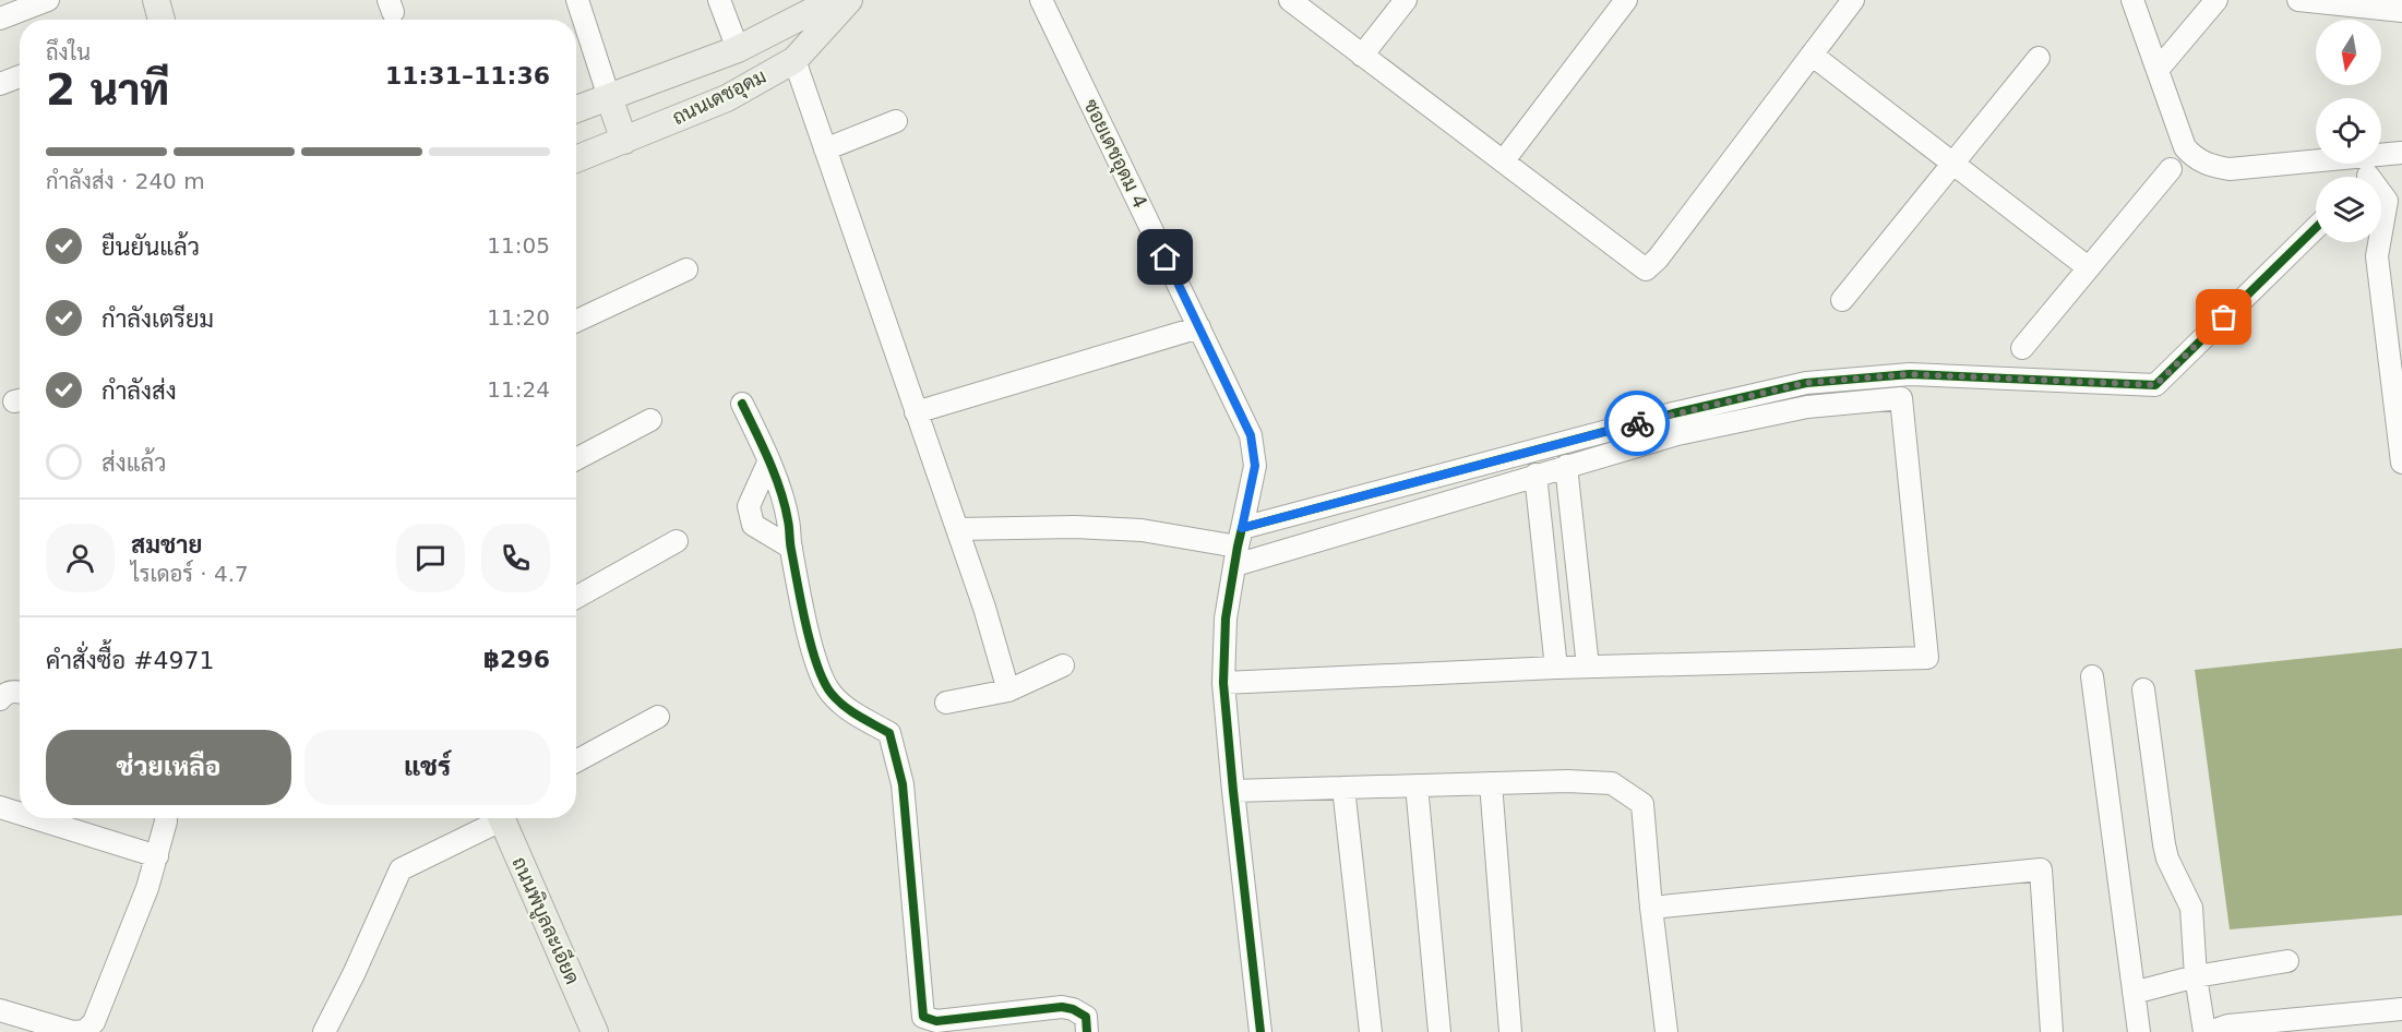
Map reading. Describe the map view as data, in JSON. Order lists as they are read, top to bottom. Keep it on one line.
{"streets":{"main road":["ถนนเดชอุดม","ถนนพิบูลละเอียด"],"street":["ซอยเดชอุดม 4"]},"north":"bottom","page":{"heading":["2 นาที","ถึงใน","11:31–11:36"],"panel":["สมชาย","ไรเดอร์ · 4.7","คำสั่งซื้อ #4971","฿296"],"bar":"กำลังส่ง · 240 m","list":[["ยืนยันแล้ว","11:05"],["กำลังเตรียม","11:20"],["กำลังส่ง","11:24"],"ส่งแล้ว"],"buttons":["ช่วยเหลือ","แชร์"]}}
